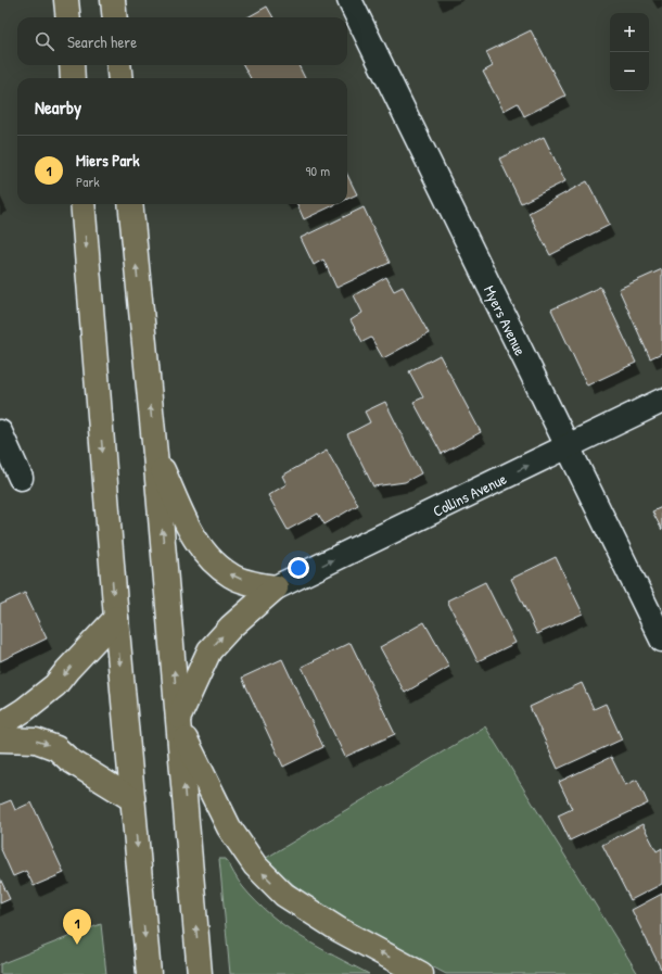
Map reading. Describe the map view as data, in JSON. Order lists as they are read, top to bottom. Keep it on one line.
{"streets":{"street":["Myers Avenue","Collins Avenue"]},"crossings":[["Myers Avenue","Collins Avenue"]],"one_way":["Collins Avenue"],"page":{"map_buttons":["+","−"],"search":"Search here","heading":"Nearby","list":[{"mark":"1","name":"Miers Park","note":"Park","value":"90 m"}],"pins":"1"}}
